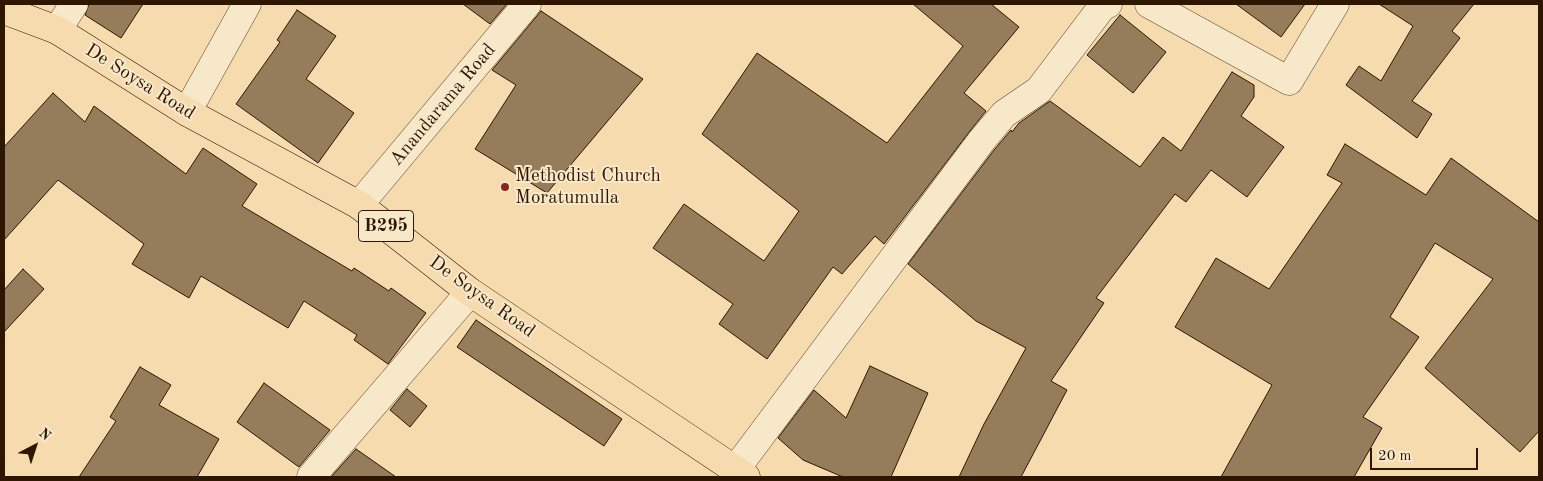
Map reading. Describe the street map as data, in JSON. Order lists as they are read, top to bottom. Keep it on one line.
{"streets":{"main road":["De Soysa Road","B295"],"street":["Anandarama Road"]},"crossings":[["De Soysa Road","Anandarama Road"]],"places":["Methodist Church Moratumulla"],"scale_bar":"20 m","north":"top right"}
